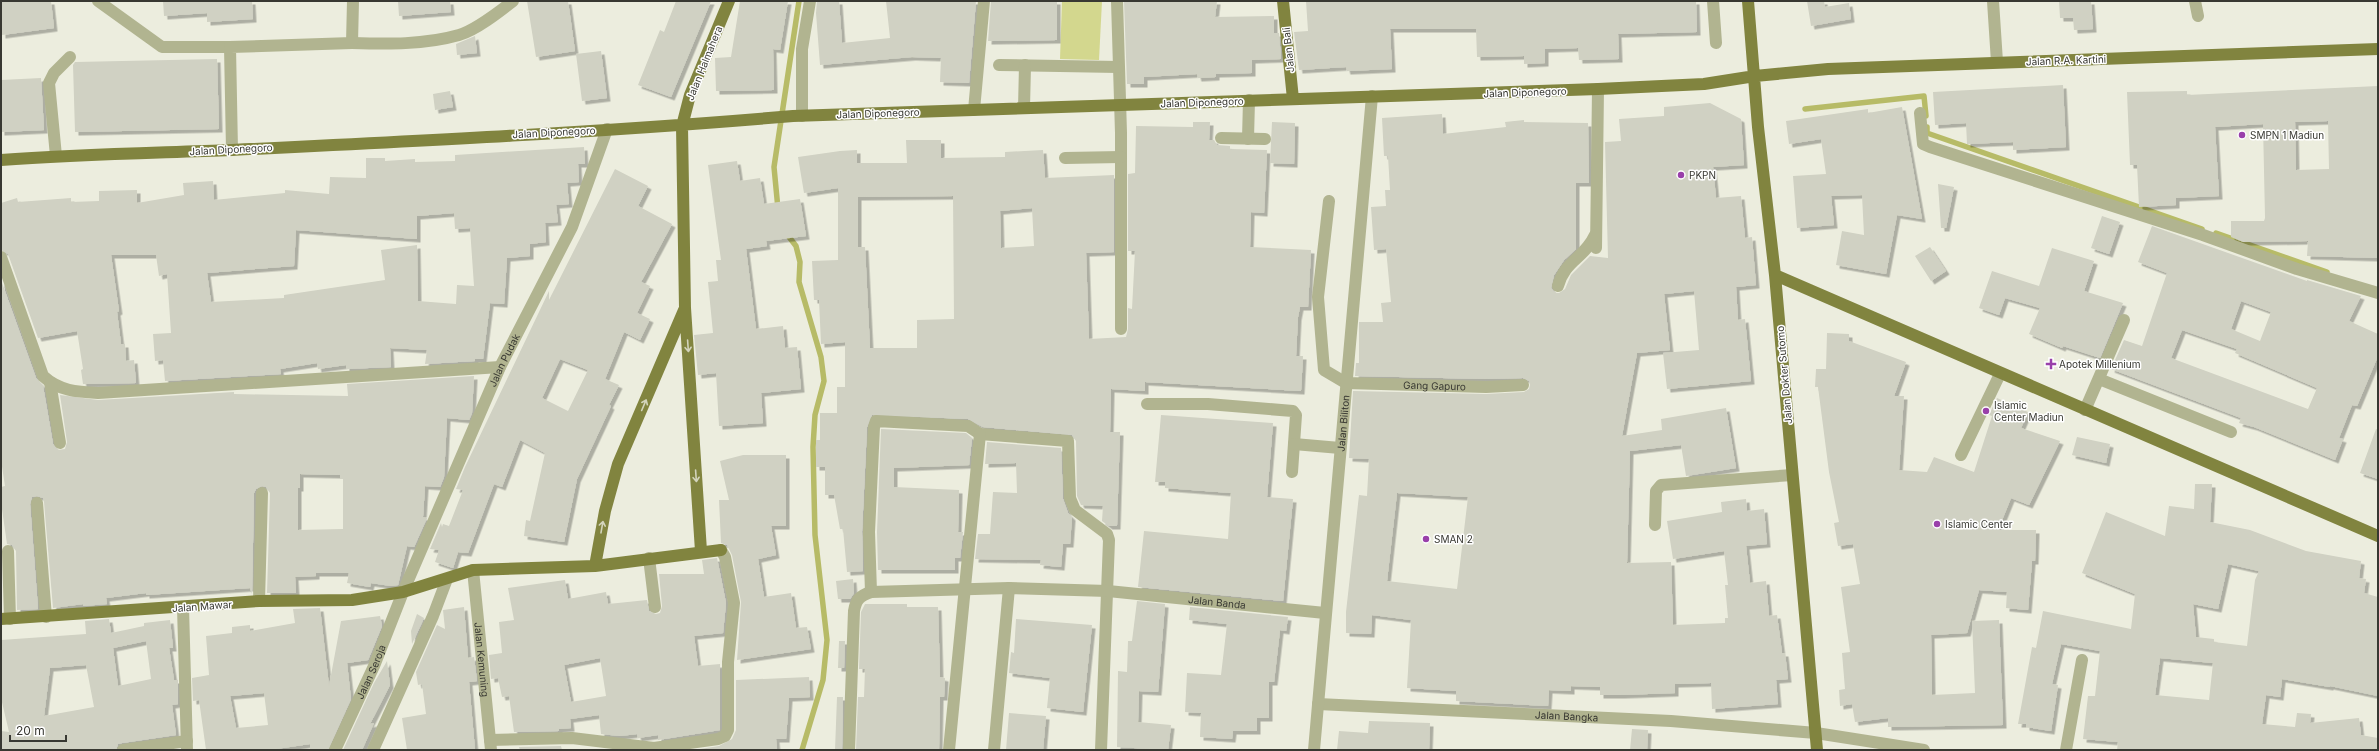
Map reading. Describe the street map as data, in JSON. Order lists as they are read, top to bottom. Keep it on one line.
{"streets":{"main road":["Jalan Bali","Jalan R.A. Kartini","Jalan Halmahera","Jalan Diponegoro","Jalan Dokter Sutomo","Jalan Mawar"],"street":["Jalan Pudak","Gang Gapuro","Jalan Biliton","Jalan Banda","Jalan Kemuning","Jalan Seroja","Jalan Bangka"]},"crossings":[["Jalan Bali","Jalan Diponegoro"],["Jalan R.A. Kartini","Jalan Diponegoro"],["Jalan R.A. Kartini","Jalan Dokter Sutomo"],["Jalan Halmahera","Jalan Diponegoro"],["Jalan Halmahera","Jalan Mawar"],["Jalan Diponegoro","Jalan Pudak"],["Jalan Diponegoro","Jalan Dokter Sutomo"],["Jalan Diponegoro","Jalan Biliton"],["Jalan Pudak","Jalan Mawar"],["Jalan Pudak","Jalan Seroja"],["Jalan Dokter Sutomo","Jalan Bangka"],["Gang Gapuro","Jalan Biliton"],["Jalan Biliton","Jalan Banda"],["Jalan Biliton","Jalan Bangka"],["Jalan Mawar","Jalan Kemuning"],["Jalan Mawar","Jalan Seroja"]],"places":{"other":["SMPN 1 Madiun","PKPN","Islamic Center Madiun","Islamic Center","SMAN 2"],"health":["Apotek Millenium"]},"scale_bar":"20 m"}
